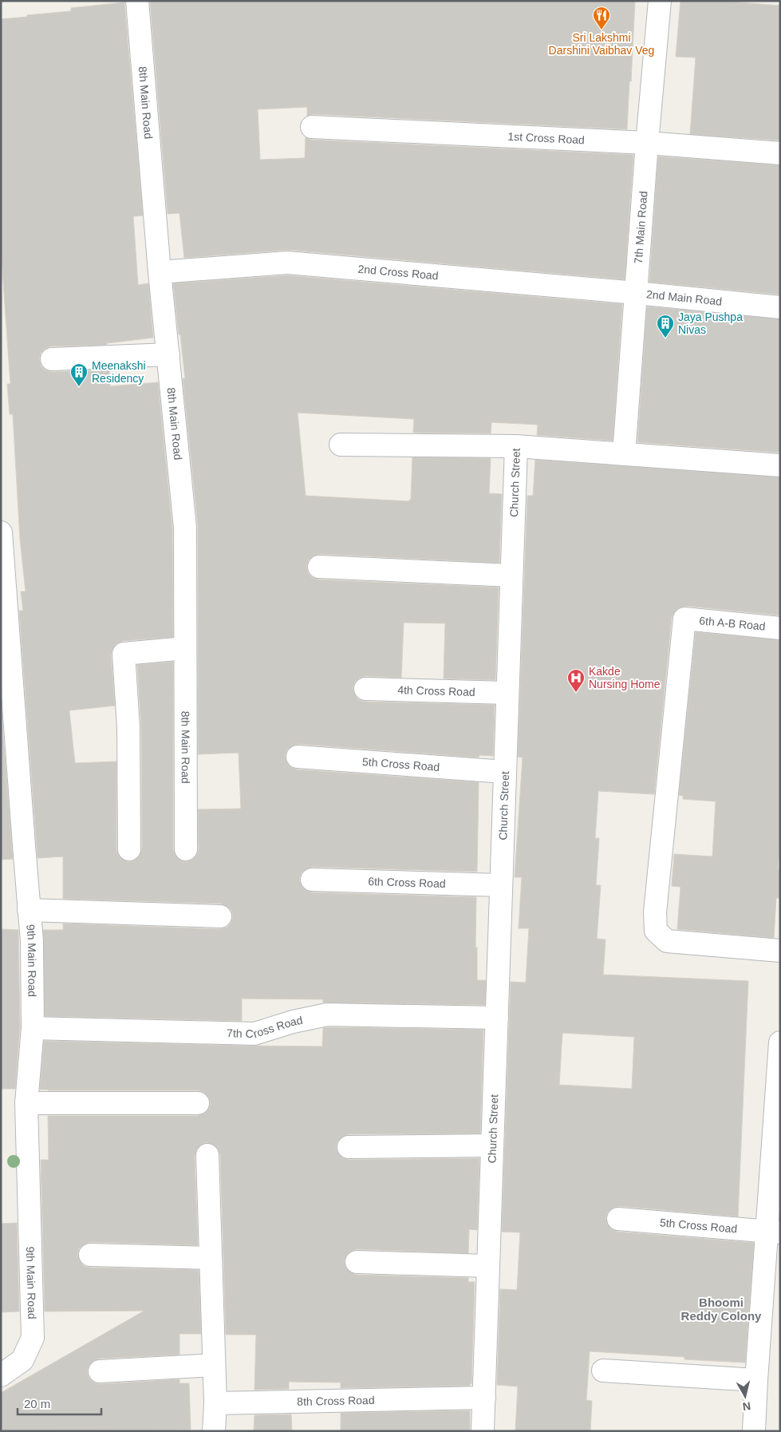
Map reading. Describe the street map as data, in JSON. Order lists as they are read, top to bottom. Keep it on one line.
{"streets":{"street":["8th Main Road","1st Cross Road","7th Main Road","2nd Cross Road","2nd Main Road","Church Street","6th A-B Road","4th Cross Road","5th Cross Road","6th Cross Road","9th Main Road","7th Cross Road","8th Cross Road"]},"crossings":[["8th Main Road","2nd Cross Road"],["1st Cross Road","7th Main Road"],["7th Main Road","2nd Cross Road"],["7th Main Road","2nd Main Road"],["7th Main Road","Church Street"],["2nd Cross Road","2nd Main Road"],["Church Street","4th Cross Road"],["Church Street","5th Cross Road"],["Church Street","6th Cross Road"],["Church Street","7th Cross Road"],["Church Street","8th Cross Road"],["9th Main Road","7th Cross Road"]],"districts":["Bhoomi Reddy Colony"],"places":{"restaurant":["Sri Lakshmi Darshini Vaibhav Veg"],"building":["Jaya Pushpa Nivas","Meenakshi Residency"],"hospital":["Kakde Nursing Home"]},"scale_bar":"20 m","north":"bottom"}
